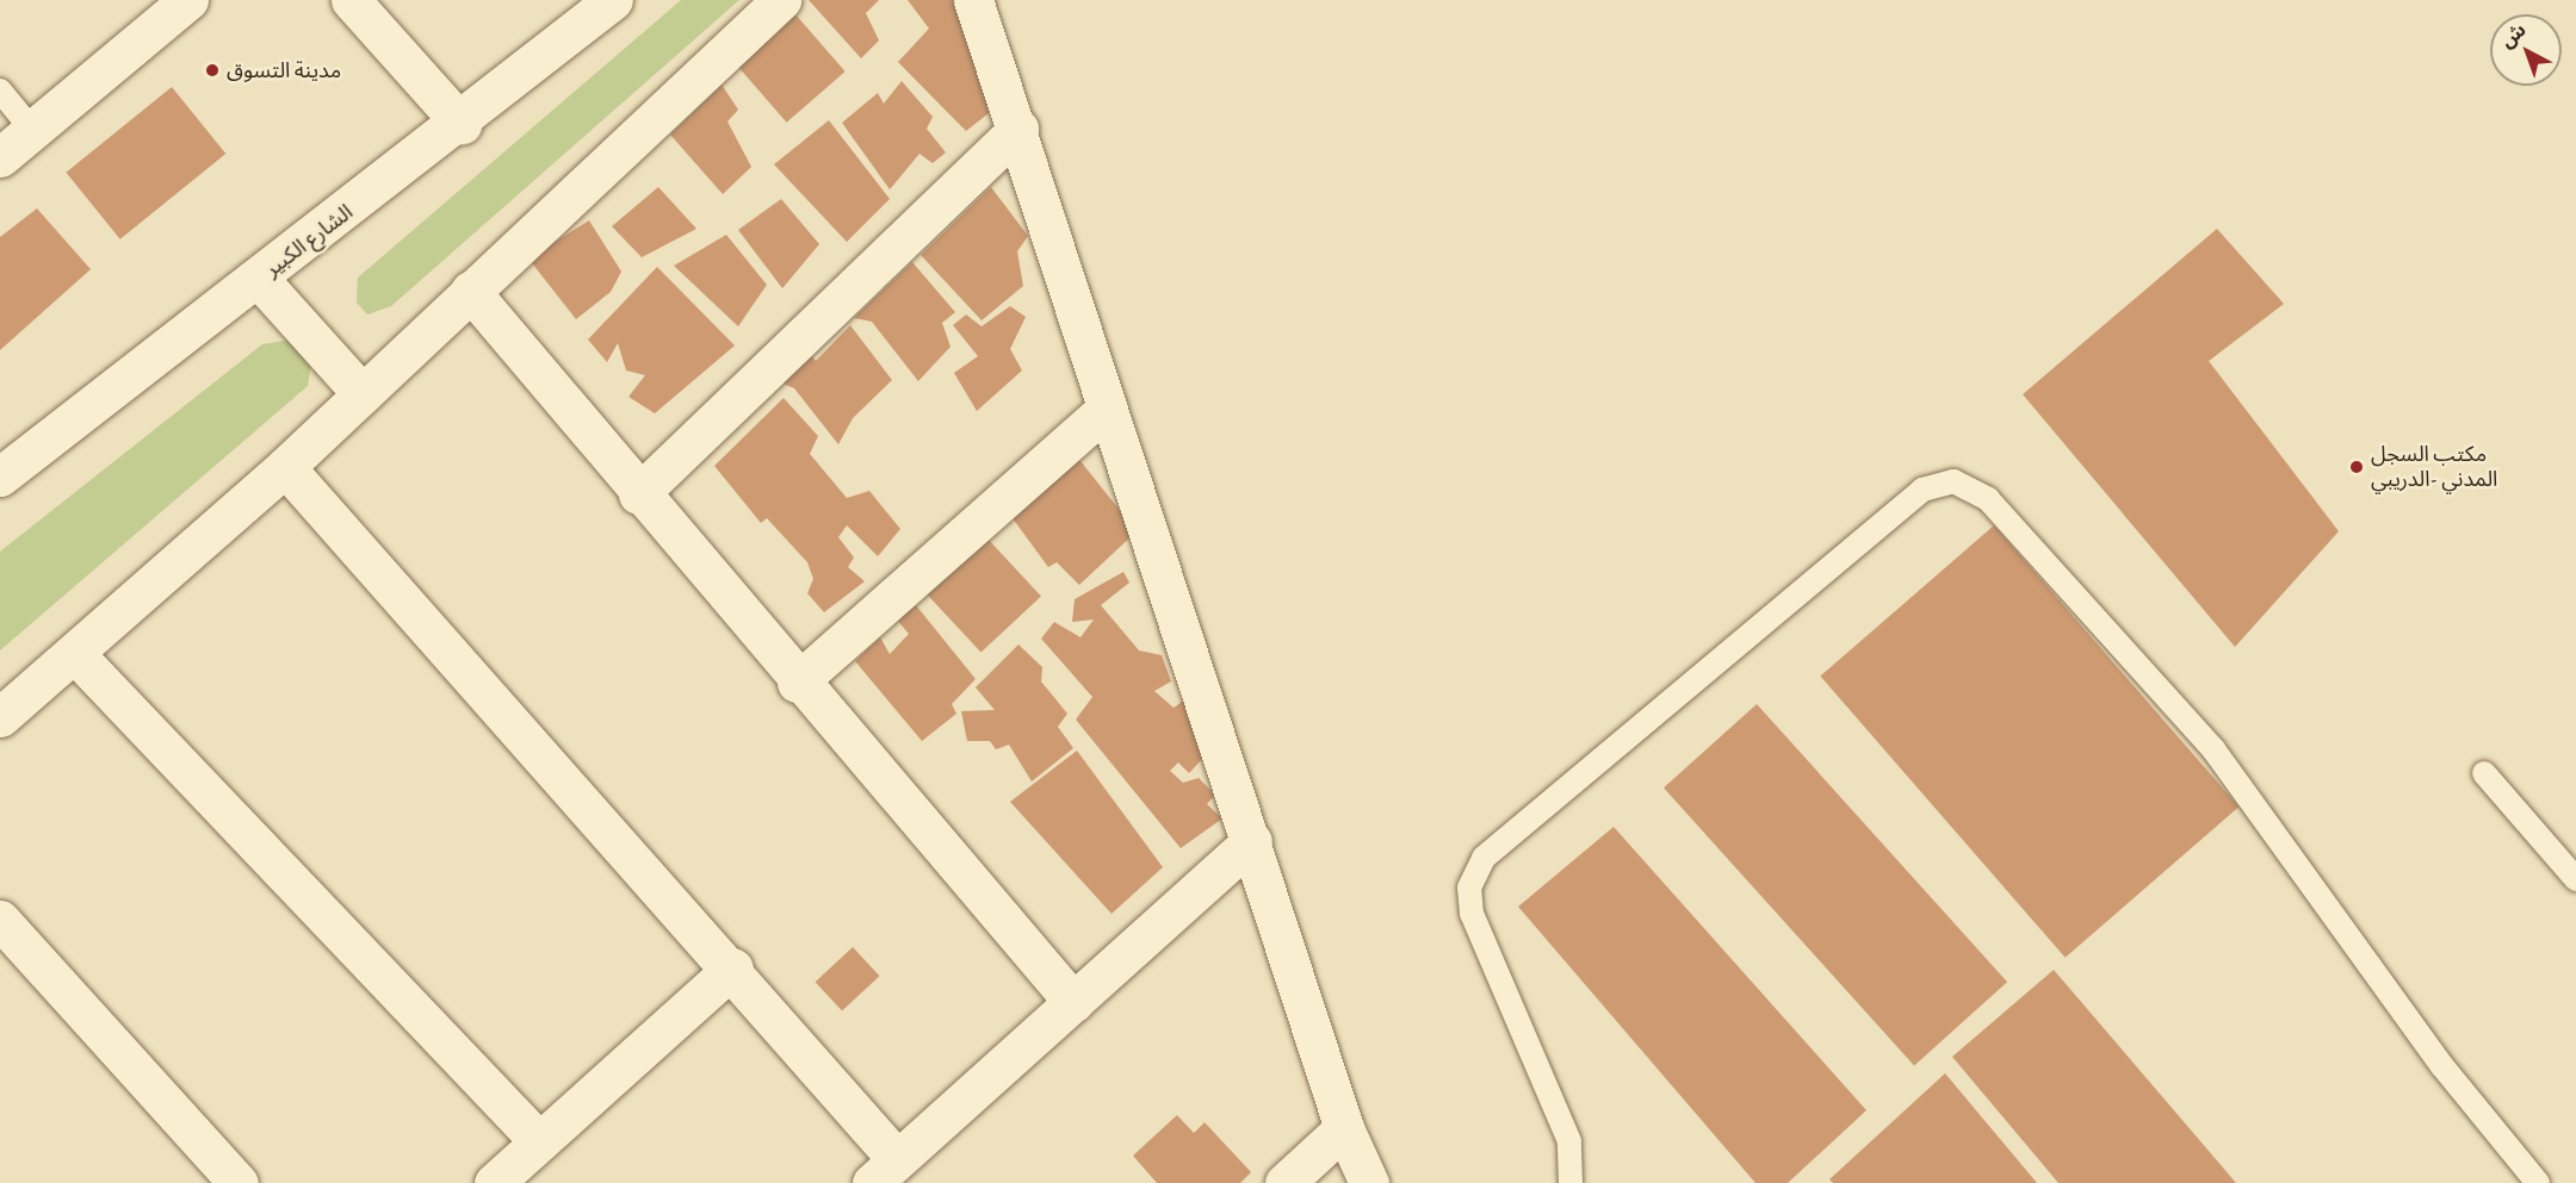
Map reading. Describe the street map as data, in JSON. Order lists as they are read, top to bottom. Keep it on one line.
{"streets":{"street":["الشارع الكبير"]},"places":["مدينة التسوق","مكتب السجل المدني -الدريبي"],"north":"top left"}
